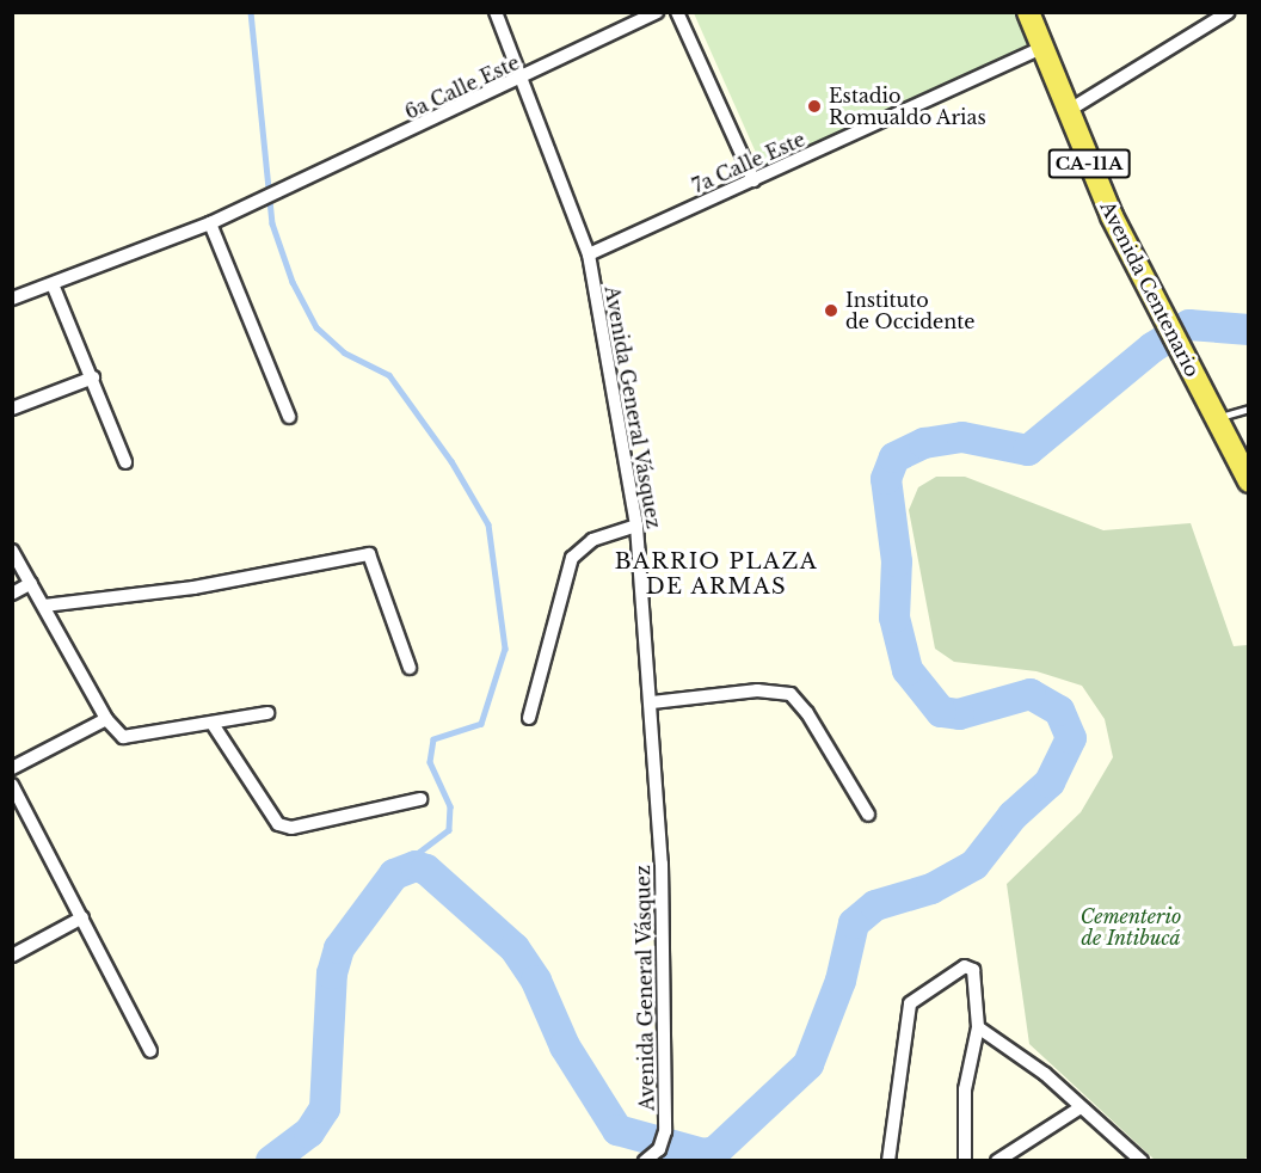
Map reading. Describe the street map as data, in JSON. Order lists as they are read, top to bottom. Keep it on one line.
{"streets":{"main road":["CA-11A","Avenida Centenario"],"street":["6a Calle Este","7a Calle Este","Avenida General Vásquez"]},"crossings":[["6a Calle Este","Avenida General Vásquez"],["7a Calle Este","Avenida Centenario"],["7a Calle Este","Avenida General Vásquez"]],"districts":["BARRIO PLAZA DE ARMAS"],"parks":["Cementerio de Intibucá"],"places":["Estadio Romualdo Arias","Instituto de Occidente"]}
